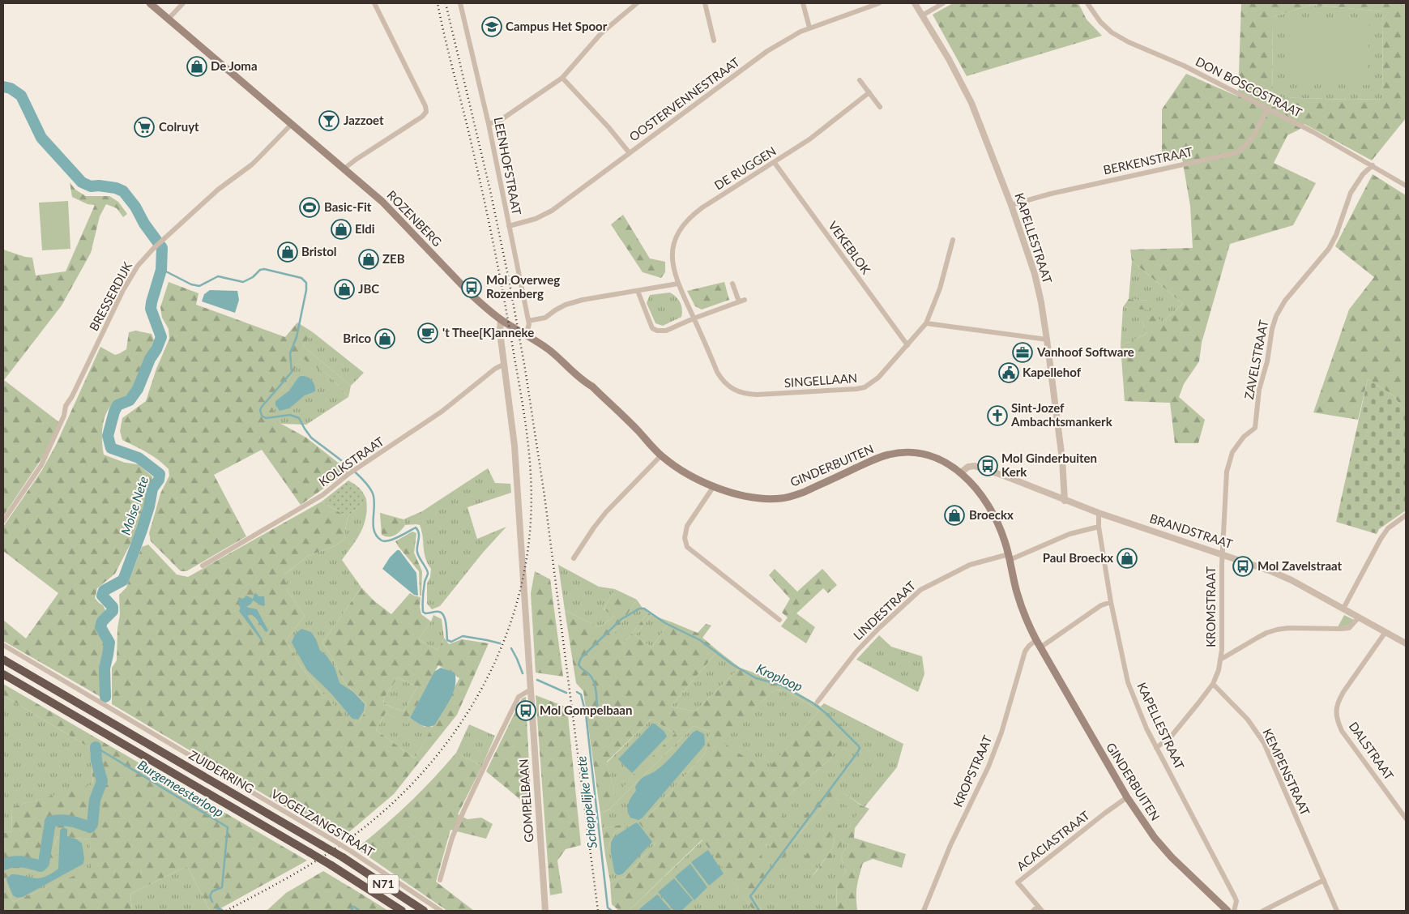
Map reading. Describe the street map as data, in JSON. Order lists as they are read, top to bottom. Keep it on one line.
{"streets":{"highway":["ZUIDERRING","N71"],"main road":["ROZENBERG","GINDERBUITEN"],"street":["DON BOSCOSTRAAT","OOSTERVENNESTRAAT","BERKENSTRAAT","LEENHOFSTRAAT","DE RUGGEN","KAPELLESTRAAT","VEKEBLOK","BRESSERDIJK","ZAVELSTRAAT","SINGELLAAN","KOLKSTRAAT","BRANDSTRAAT","KROMSTRAAT","LINDESTRAAT","DALSTRAAT","KROPSTRAAT","KEMPENSTRAAT","GOMPELBAAN","VOGELZANGSTRAAT","ACACIASTRAAT"]},"crossings":[["DON BOSCOSTRAAT","BERKENSTRAAT"],["DON BOSCOSTRAAT","ZAVELSTRAAT"],["OOSTERVENNESTRAAT","LEENHOFSTRAAT"],["BERKENSTRAAT","KAPELLESTRAAT"],["LEENHOFSTRAAT","GINDERBUITEN"],["DE RUGGEN","VEKEBLOK"],["DE RUGGEN","SINGELLAAN"],["ROZENBERG","BRESSERDIJK"],["ROZENBERG","GINDERBUITEN"],["KAPELLESTRAAT","BRANDSTRAAT"],["KAPELLESTRAAT","KROMSTRAAT"],["KAPELLESTRAAT","LINDESTRAAT"],["VEKEBLOK","SINGELLAAN"],["ZAVELSTRAAT","BRANDSTRAAT"],["ZAVELSTRAAT","KROMSTRAAT"],["KOLKSTRAAT","GOMPELBAAN"],["GINDERBUITEN","BRANDSTRAAT"],["GINDERBUITEN","LINDESTRAAT"],["GINDERBUITEN","KROPSTRAAT"],["GINDERBUITEN","ACACIASTRAAT"],["BRANDSTRAAT","KROMSTRAAT"],["BRANDSTRAAT","DALSTRAAT"],["KROMSTRAAT","KEMPENSTRAAT"]],"water":["Molse Nete","Kroploop","Burgemeesterloop","Scheppelijke nete"],"places":{"school or university":["Campus Het Spoor"],"shop":["De Joma","Eldi","Bristol","ZEB","JBC","Brico","Broeckx","Paul Broeckx"],"bar":["Jazzoet"],"supermarket":["Colruyt"],"sports":["Basic-Fit"],"bus stop":["Mol Overweg Rozenberg","Mol Ginderbuiten Kerk","Mol Zavelstraat","Mol Gompelbaan"],"cafe":["'t Thee[K]anneke"],"office":["Vanhoof Software"],"public building":["Kapellehof"],"church":["Sint-Jozef Ambachtsmankerk"]}}
